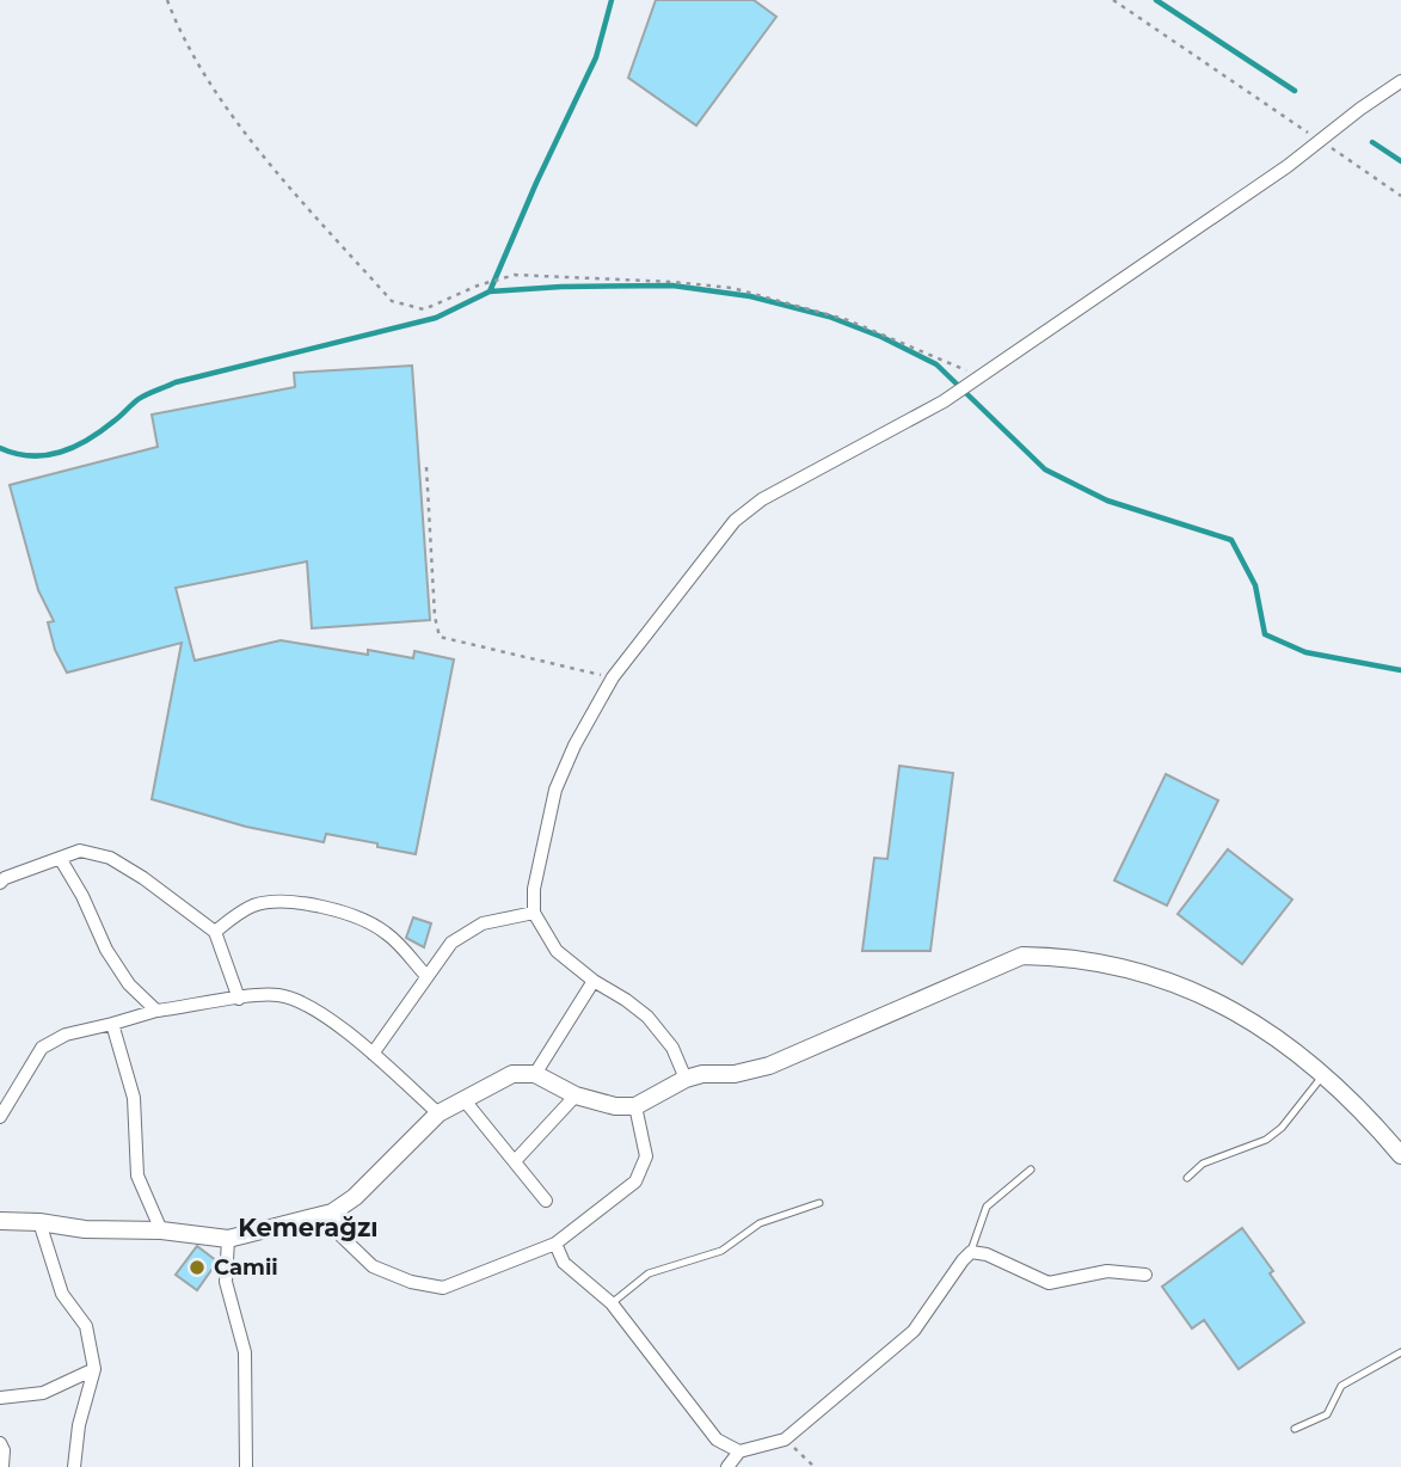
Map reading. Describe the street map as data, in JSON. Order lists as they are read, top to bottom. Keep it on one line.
{"districts":["Kemerağzı"],"places":["Camii"]}
